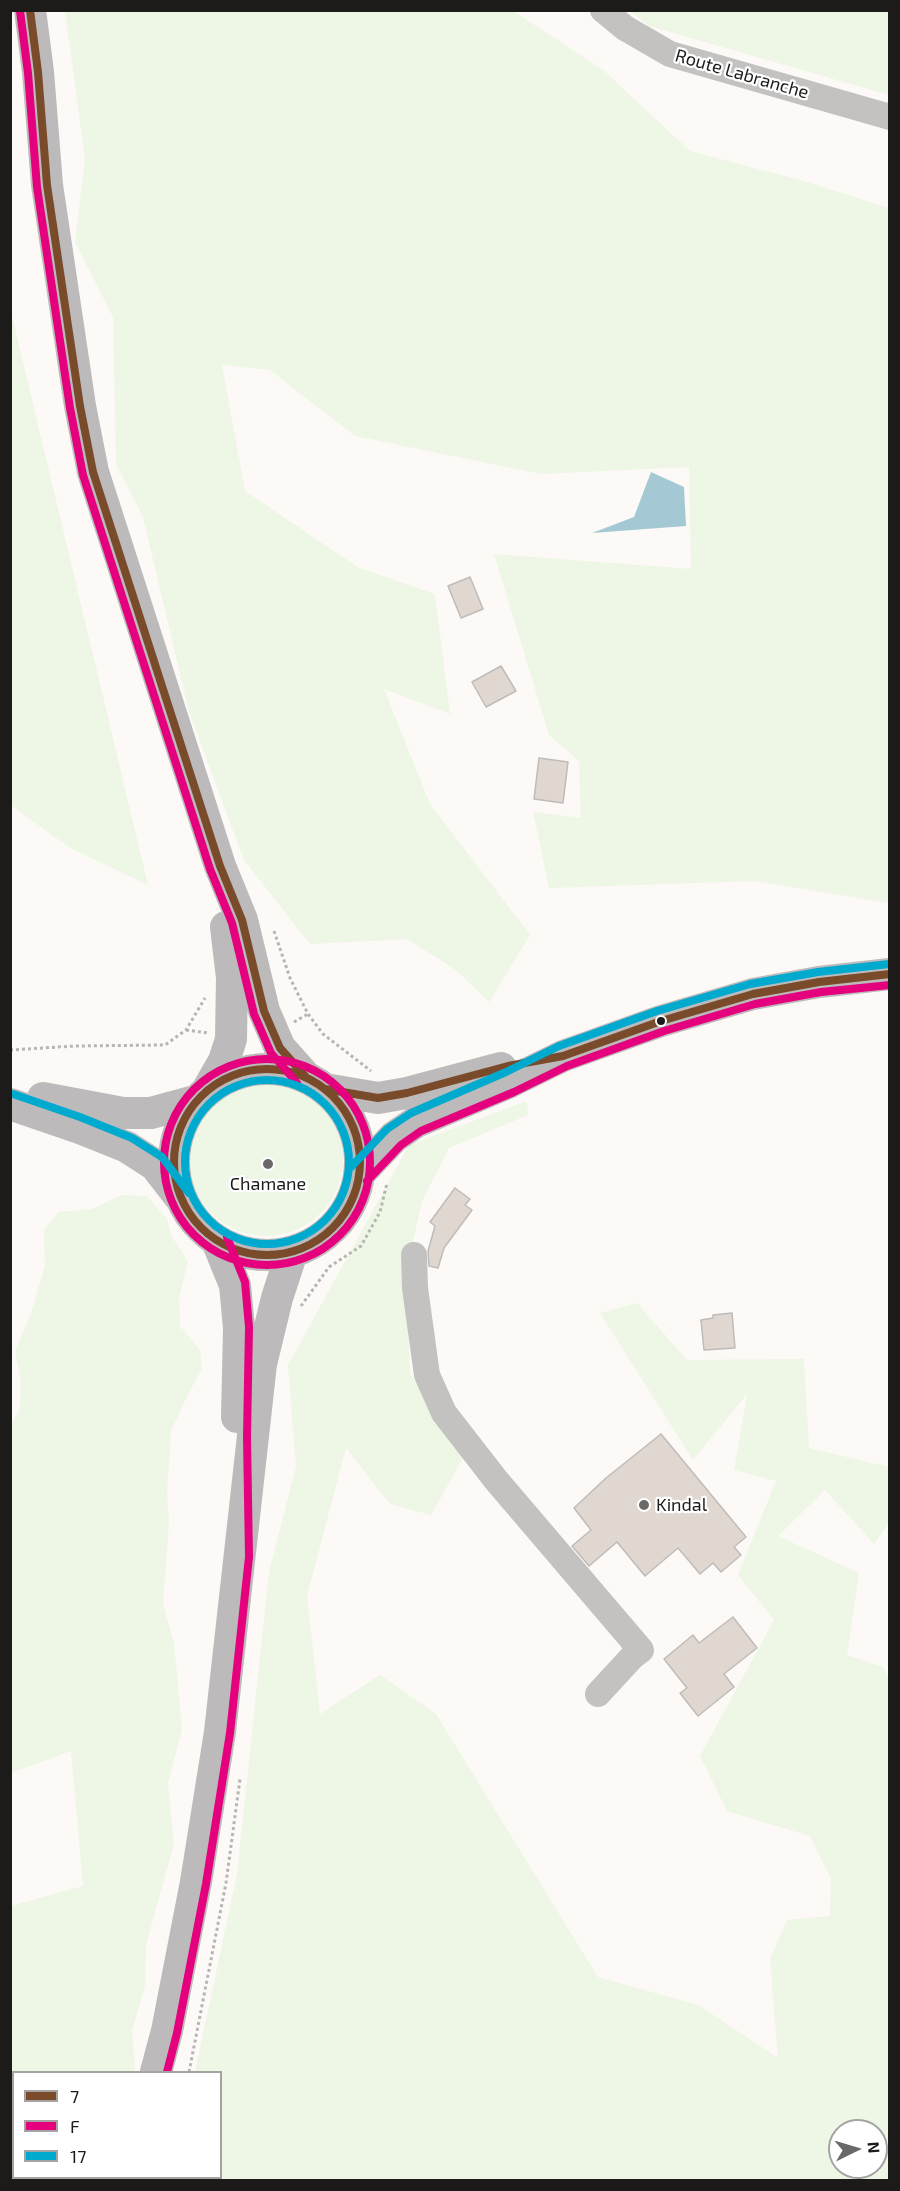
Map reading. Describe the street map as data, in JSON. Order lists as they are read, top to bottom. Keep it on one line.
{"streets":{"street":["Route Labranche"]},"places":["Chamane","Kindal"],"lines":["transit line 7","transit line F","transit line 17"],"legend":["7","F","17"],"north":"right"}
